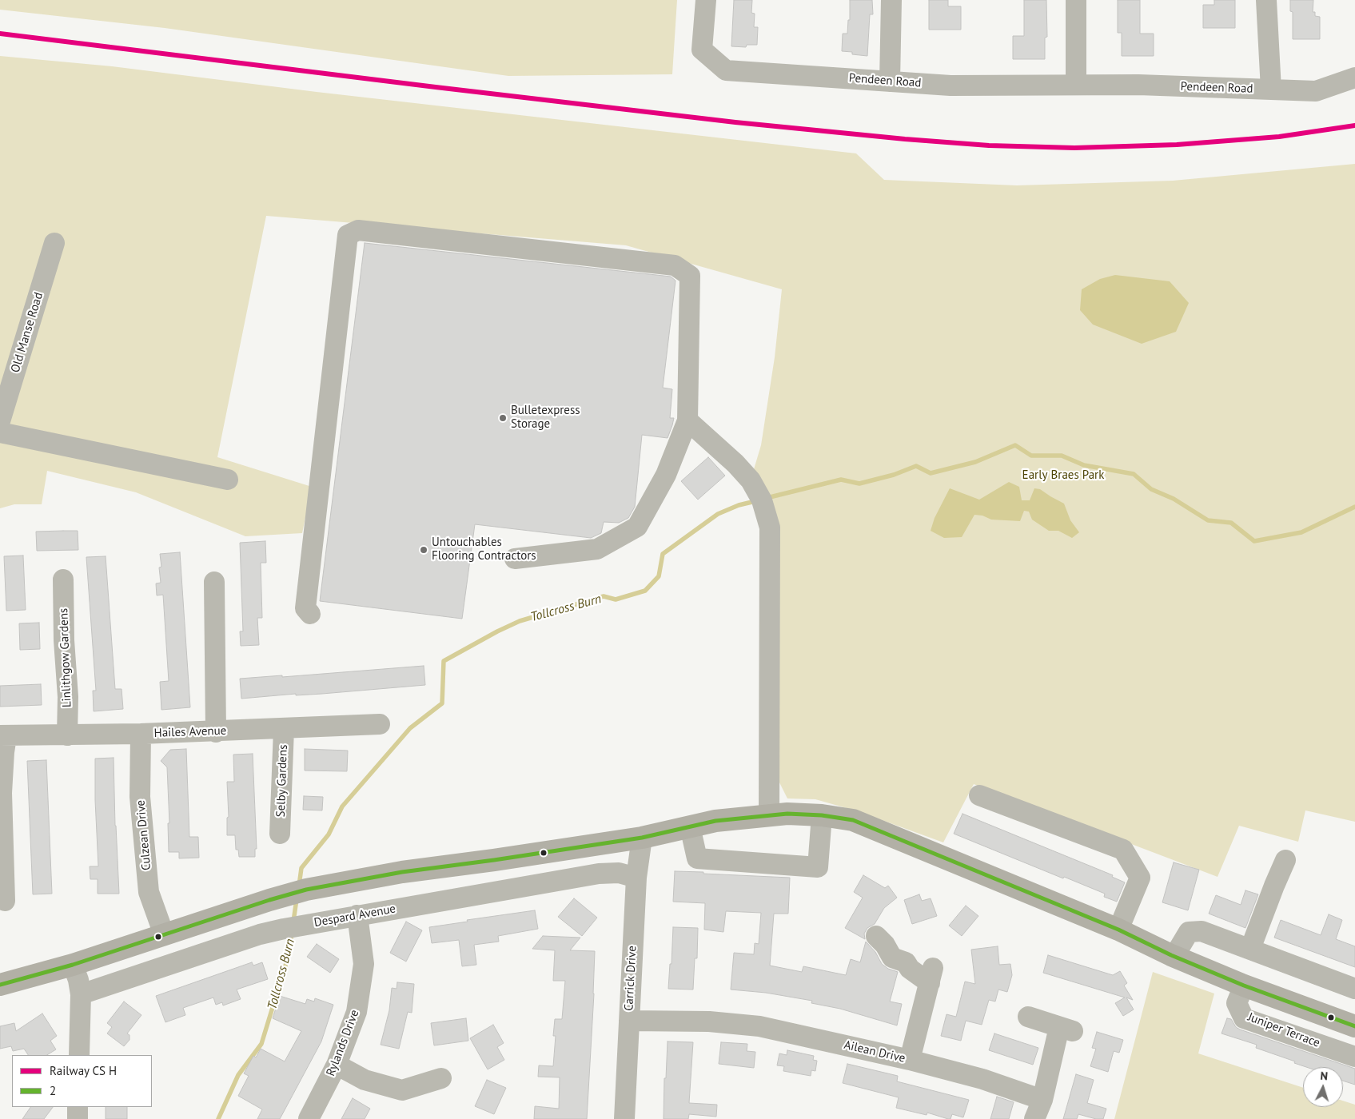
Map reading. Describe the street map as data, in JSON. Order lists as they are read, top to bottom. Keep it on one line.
{"streets":{"street":["Pendeen Road","Old Manse Road","Linlithgow Gardens","Hailes Avenue","Selby Gardens","Culzean Drive","Despard Avenue","Carrick Drive","Juniper Terrace","Rylands Drive","Ailean Drive"]},"crossings":[["Linlithgow Gardens","Hailes Avenue"],["Hailes Avenue","Selby Gardens"],["Hailes Avenue","Culzean Drive"],["Despard Avenue","Carrick Drive"],["Despard Avenue","Rylands Drive"],["Carrick Drive","Ailean Drive"]],"water":["Tollcross Burn"],"parks":["Early Braes Park"],"places":["Bulletexpress Storage","Untouchables Flooring Contractors"],"lines":["transit line 2"],"legend":["Railway CS H","2"],"north":"top"}
